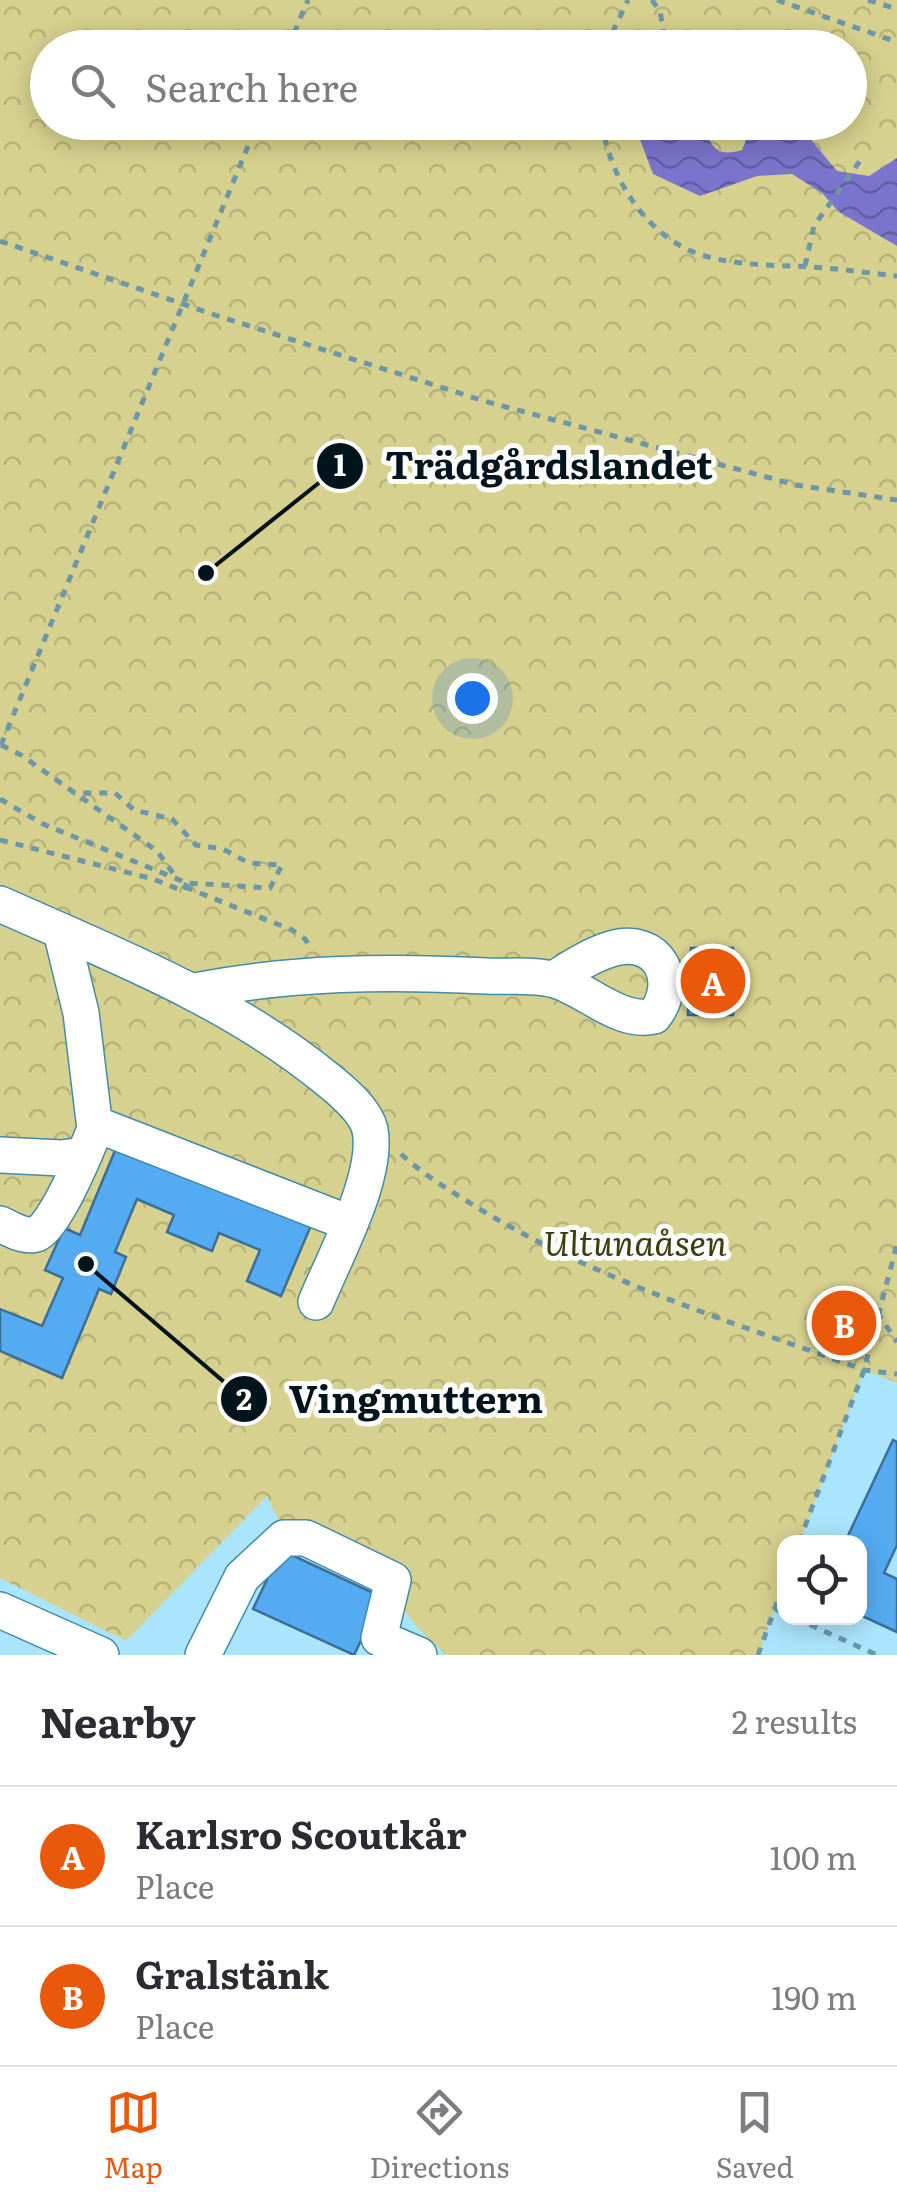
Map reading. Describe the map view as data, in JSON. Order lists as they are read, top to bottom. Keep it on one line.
{"parks":["Ultunaåsen"],"places":["Trädgårdslandet","Vingmuttern"],"page":{"search":"Search here","pins":["A","B"],"heading":["Nearby","2 results"],"list":[{"mark":"A","name":"Karlsro Scoutkår","note":"Place","value":"100 m"},{"mark":"B","name":"Gralstänk","note":"Place","value":"190 m"}],"nav":["Map","Directions","Saved"]}}
